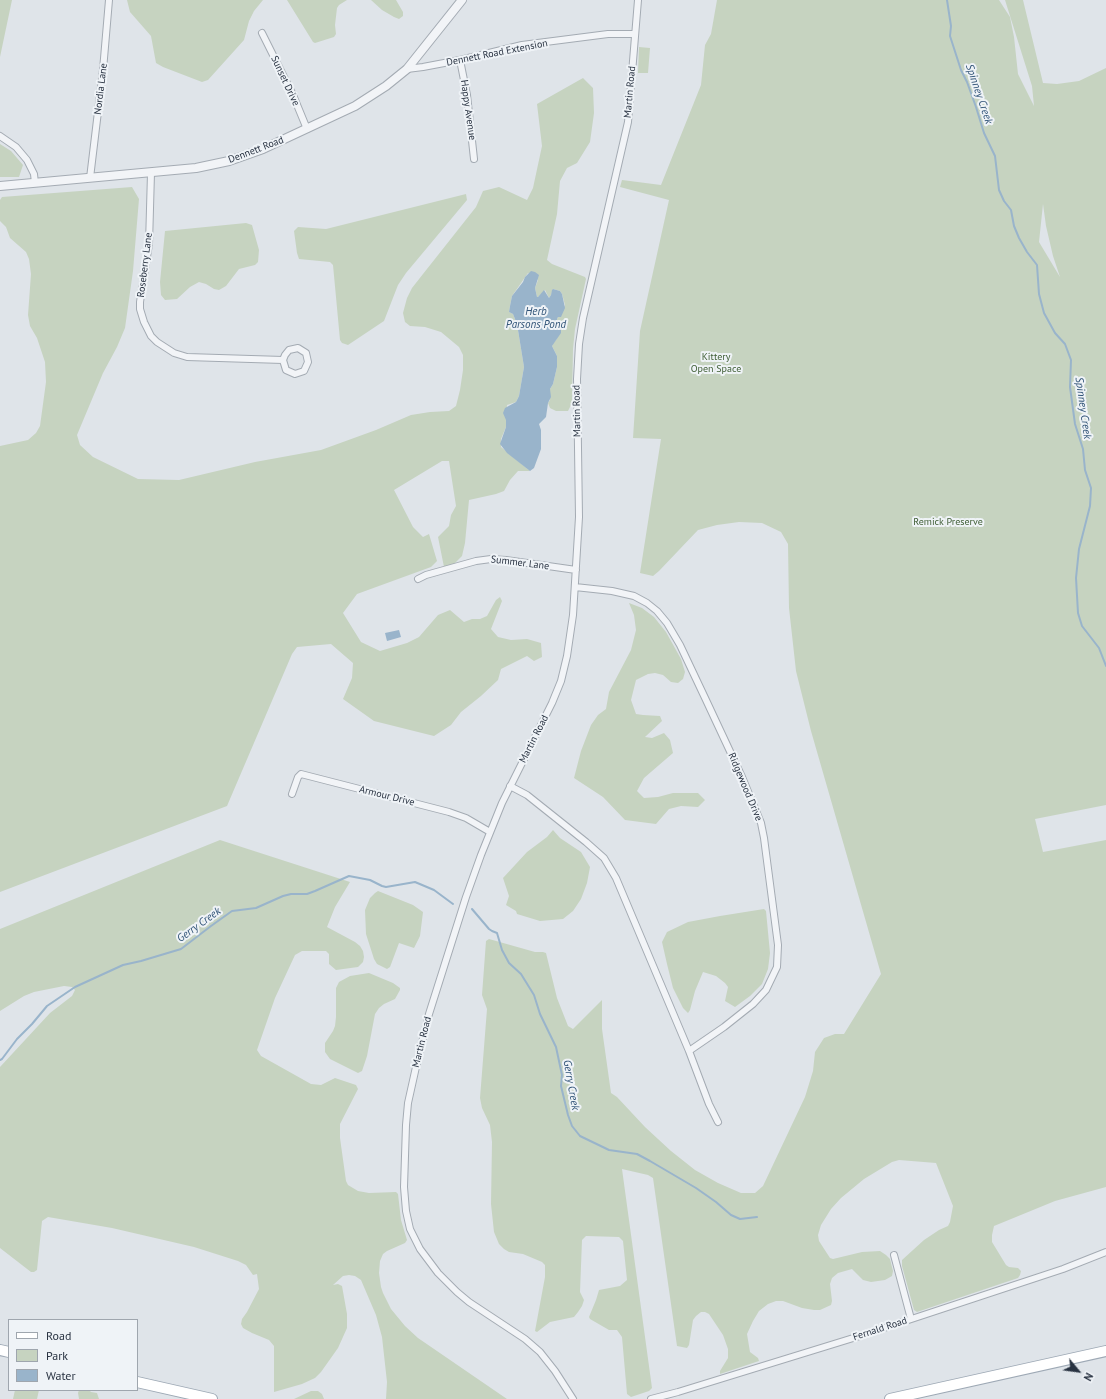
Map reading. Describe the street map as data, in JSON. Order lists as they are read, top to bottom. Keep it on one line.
{"streets":{"street":["Dennett Road Extension","Sunset Drive","Nordia Lane","Martin Road","Happy Avenue","Dennett Road","Roseberry Lane","Summer Lane","Ridgewood Drive","Armour Drive","Fernald Road"]},"crossings":[["Dennett Road Extension","Martin Road"],["Dennett Road Extension","Happy Avenue"],["Dennett Road Extension","Dennett Road"],["Sunset Drive","Dennett Road"],["Nordia Lane","Dennett Road"],["Martin Road","Summer Lane"],["Martin Road","Ridgewood Drive"],["Martin Road","Armour Drive"],["Dennett Road","Roseberry Lane"]],"water":["Spinney Creek","Herb Parsons Pond","Gerry Creek"],"parks":["Kittery Open Space","Remick Preserve"],"legend":["Road","Park","Water"],"north":"bottom right"}
